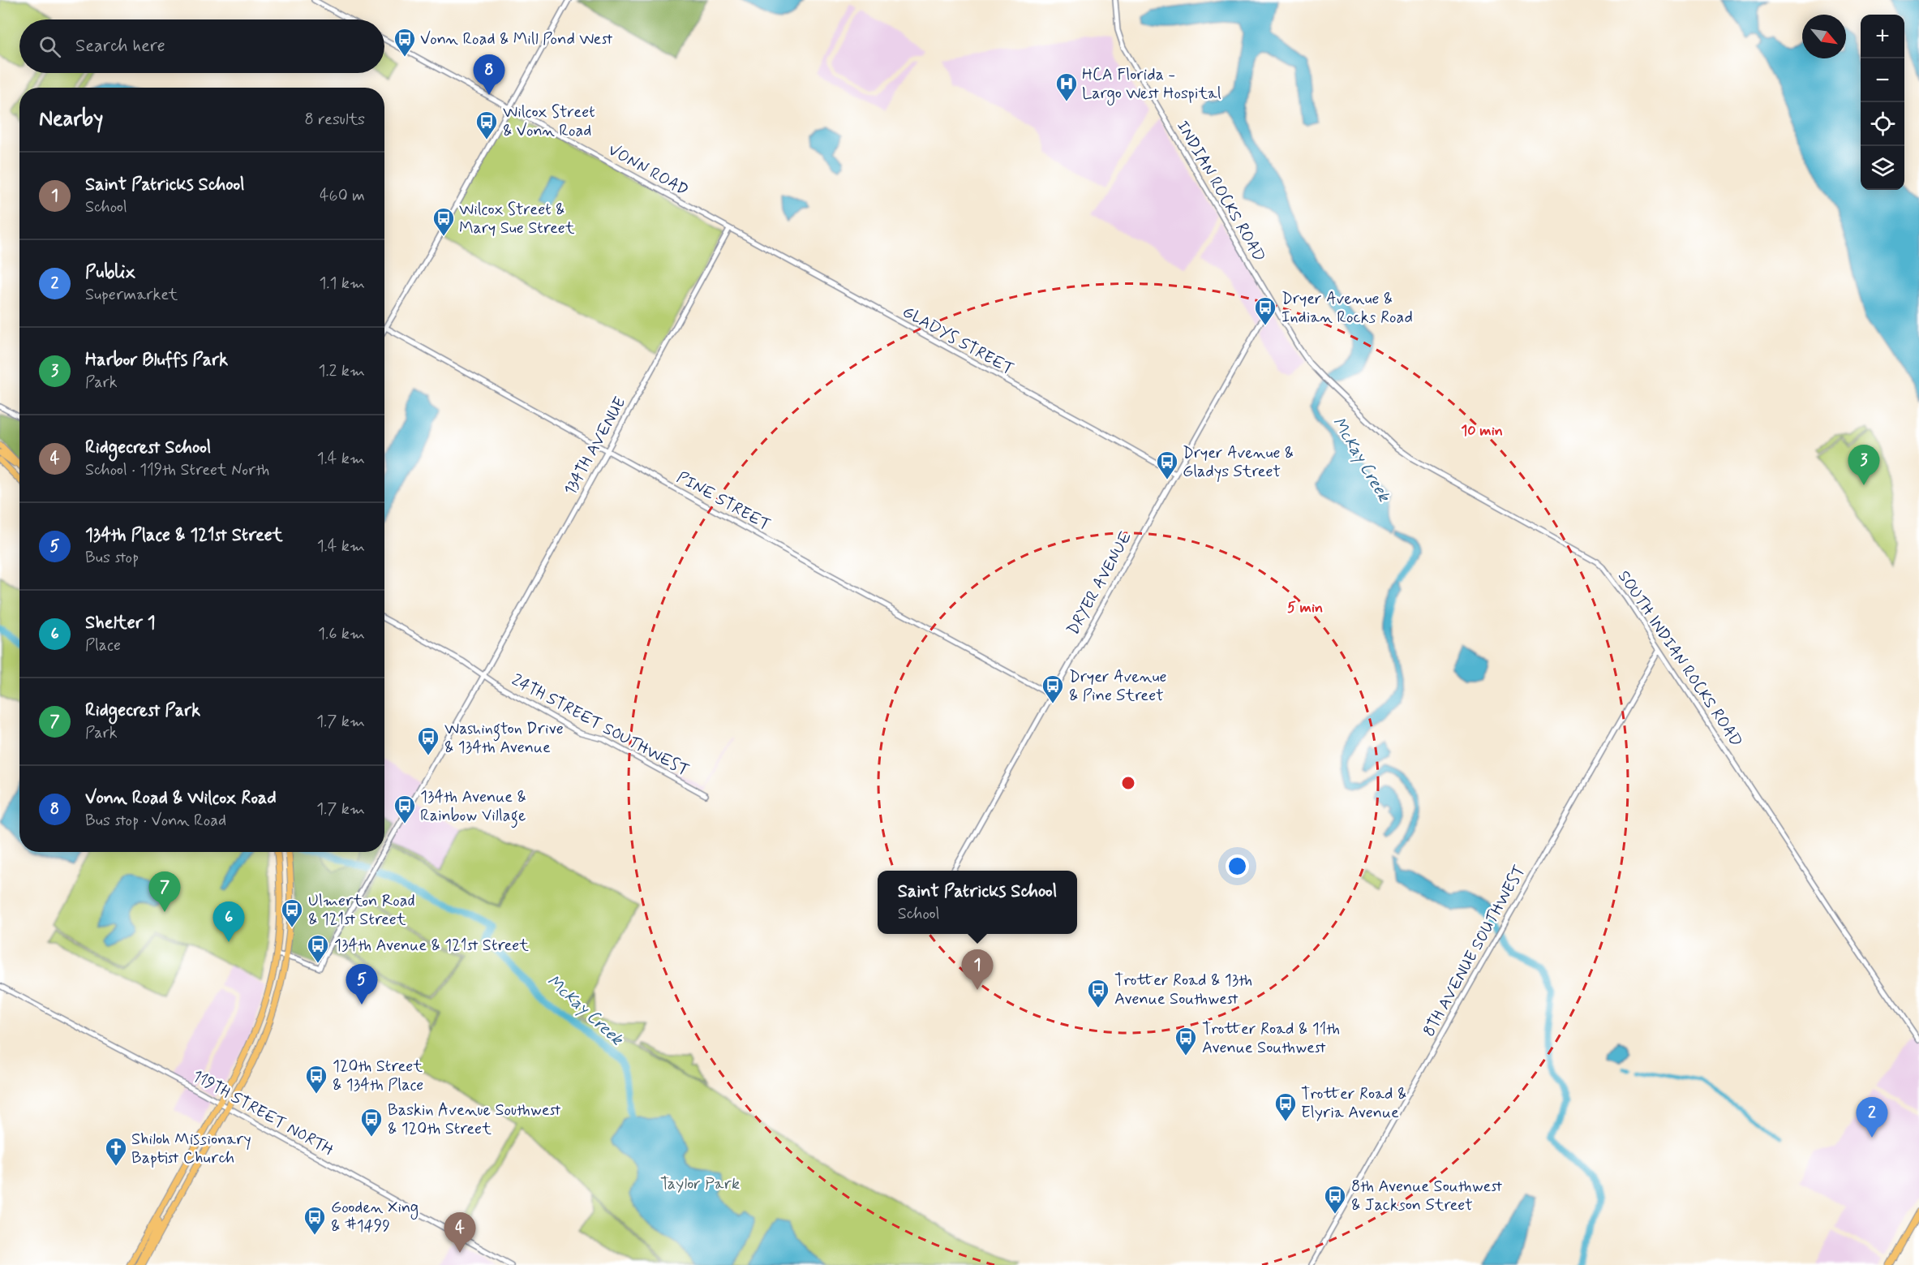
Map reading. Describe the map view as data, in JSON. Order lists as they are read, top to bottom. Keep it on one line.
{"streets":{"street":["VONN ROAD","INDIAN ROCKS ROAD","GLADYS STREET","134TH AVENUE","PINE STREET","DRYER AVENUE","SOUTH INDIAN ROCKS ROAD","24TH STREET SOUTHWEST","8TH AVENUE SOUTHWEST","119TH STREET NORTH"]},"crossings":[["VONN ROAD","GLADYS STREET"],["VONN ROAD","134TH AVENUE"],["INDIAN ROCKS ROAD","DRYER AVENUE"],["INDIAN ROCKS ROAD","SOUTH INDIAN ROCKS ROAD"],["GLADYS STREET","134TH AVENUE"],["GLADYS STREET","DRYER AVENUE"],["134TH AVENUE","PINE STREET"],["134TH AVENUE","24TH STREET SOUTHWEST"],["PINE STREET","DRYER AVENUE"],["SOUTH INDIAN ROCKS ROAD","8TH AVENUE SOUTHWEST"]],"water":["McKay Creek"],"parks":["Taylor Park"],"places":{"bus stop":["Vonn Road & Mill Pond West","Wilcox Street & Vonn Road","Wilcox Street & Mary Sue Street","Dryer Avenue & Indian Rocks Road","Dryer Avenue & Gladys Street","Dryer Avenue & Pine Street","Washington Drive & 134th Avenue","134th Avenue & Rainbow Village","Ulmerton Road & 121st Street","134th Avenue & 121st Street","Trotter Road & 13th Avenue Southwest","Trotter Road & 11th Avenue Southwest","120th Street & 134th Place","Trotter Road & Elyria Avenue","Baskin Avenue Southwest & 120th Street","8th Avenue Southwest & Jackson Street","Gooden Xing & #1499"],"hospital":["HCA Florida - Largo West Hospital"],"church":["Shiloh Missionary Baptist Church"]},"north":"bottom right","page":{"map_buttons":["+","−"],"search":"Search here","pins":["8","3","7","6","1","5","2","4"],"heading":["Nearby","8 results"],"list":[{"mark":"1","name":"Saint Patricks School","note":"School","value":"460 m"},{"mark":"2","name":"Publix","note":"Supermarket","value":"1.1 km"},{"mark":"3","name":"Harbor Bluffs Park","note":"Park","value":"1.2 km"},{"mark":"4","name":"Ridgecrest School","note":"School · 119th Street North","value":"1.4 km"},{"mark":"5","name":"134th Place & 121st Street","note":"Bus stop","value":"1.4 km"},{"mark":"6","name":"Shelter 1","note":"Place","value":"1.6 km"},{"mark":"7","name":"Ridgecrest Park","note":"Park","value":"1.7 km"},{"mark":"8","name":"Vonn Road & Wilcox Road","note":"Bus stop · Vonn Road","value":"1.7 km"}],"popup":["Saint Patricks School","School"]},"rings":["10 min","5 min"]}
